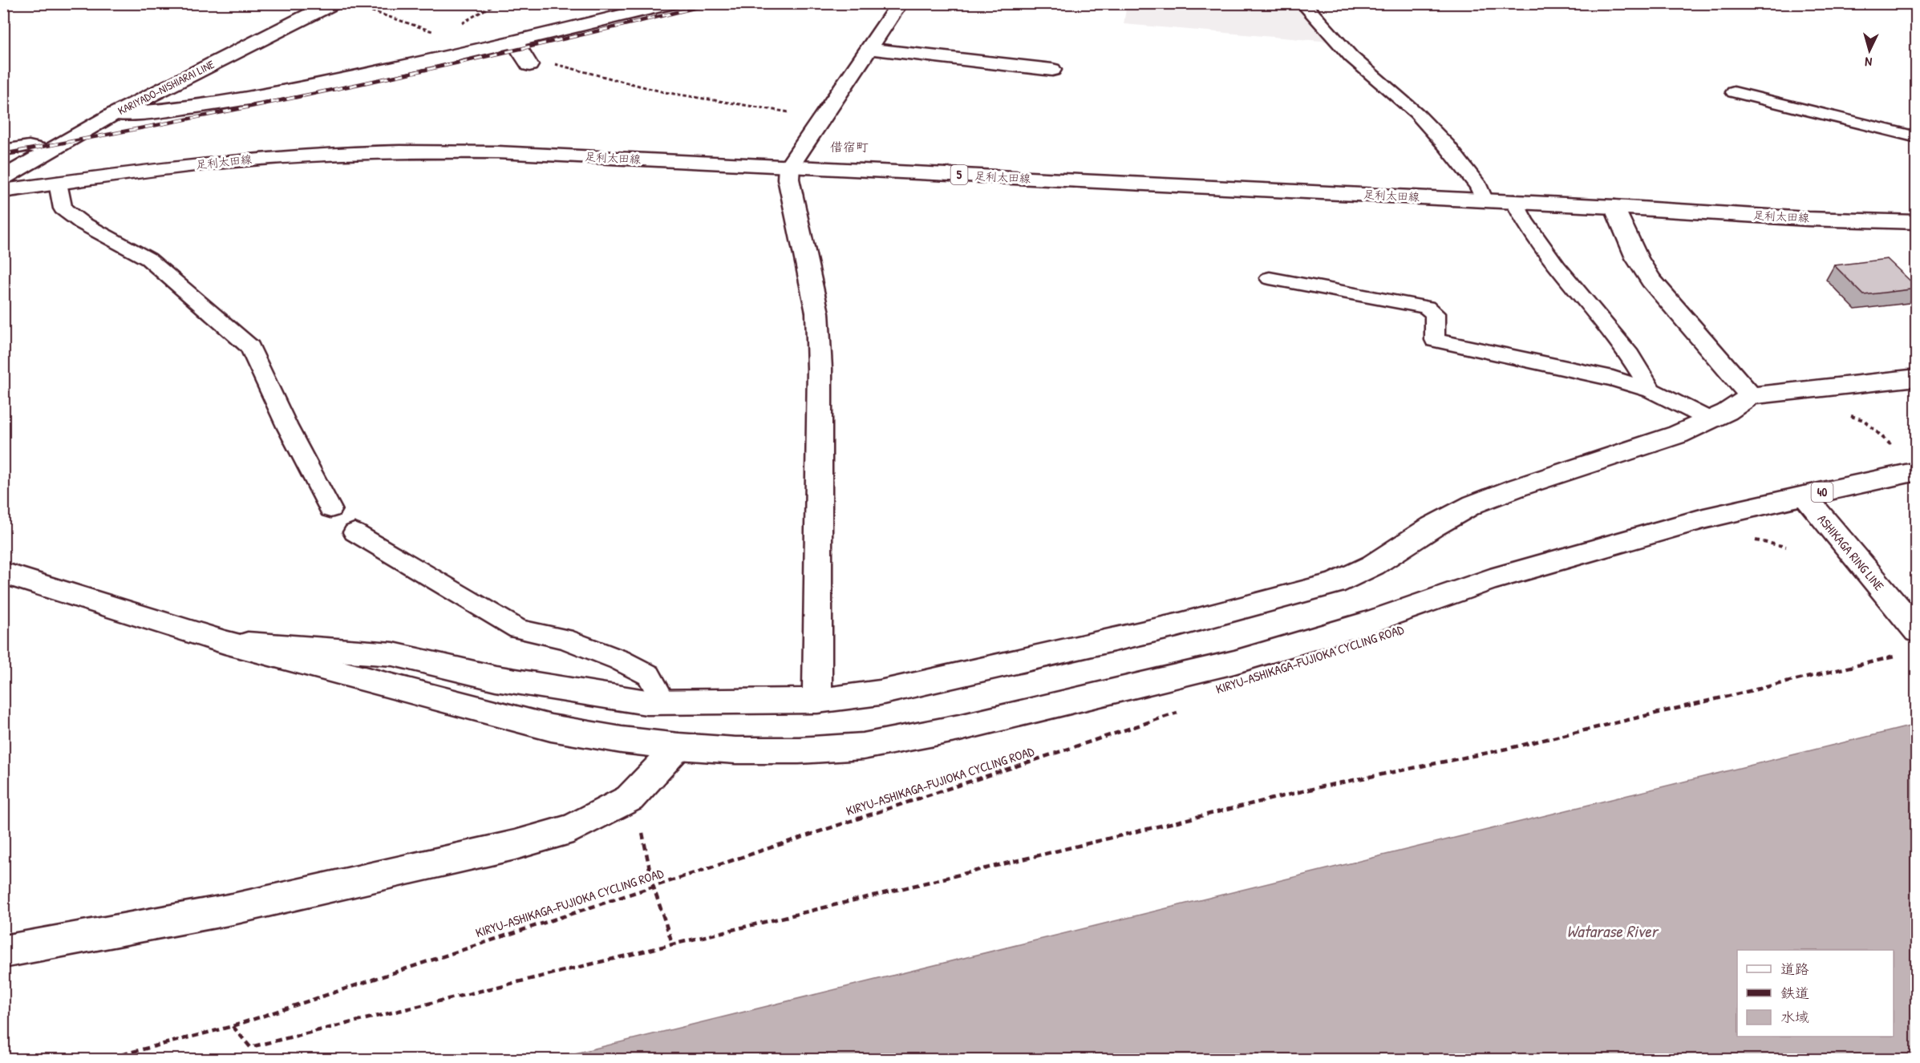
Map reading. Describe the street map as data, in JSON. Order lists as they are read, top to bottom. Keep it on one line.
{"streets":{"street":["KARIYADO-NISHIARAI LINE","足利太田線","5","40","ASHIKAGA RING LINE"],"path":["KIRYU-ASHIKAGA-FUJIOKA CYCLING ROAD"]},"districts":["借宿町"],"water":["Watarase River"],"legend":["道路","鉄道","水域"],"north":"bottom"}
